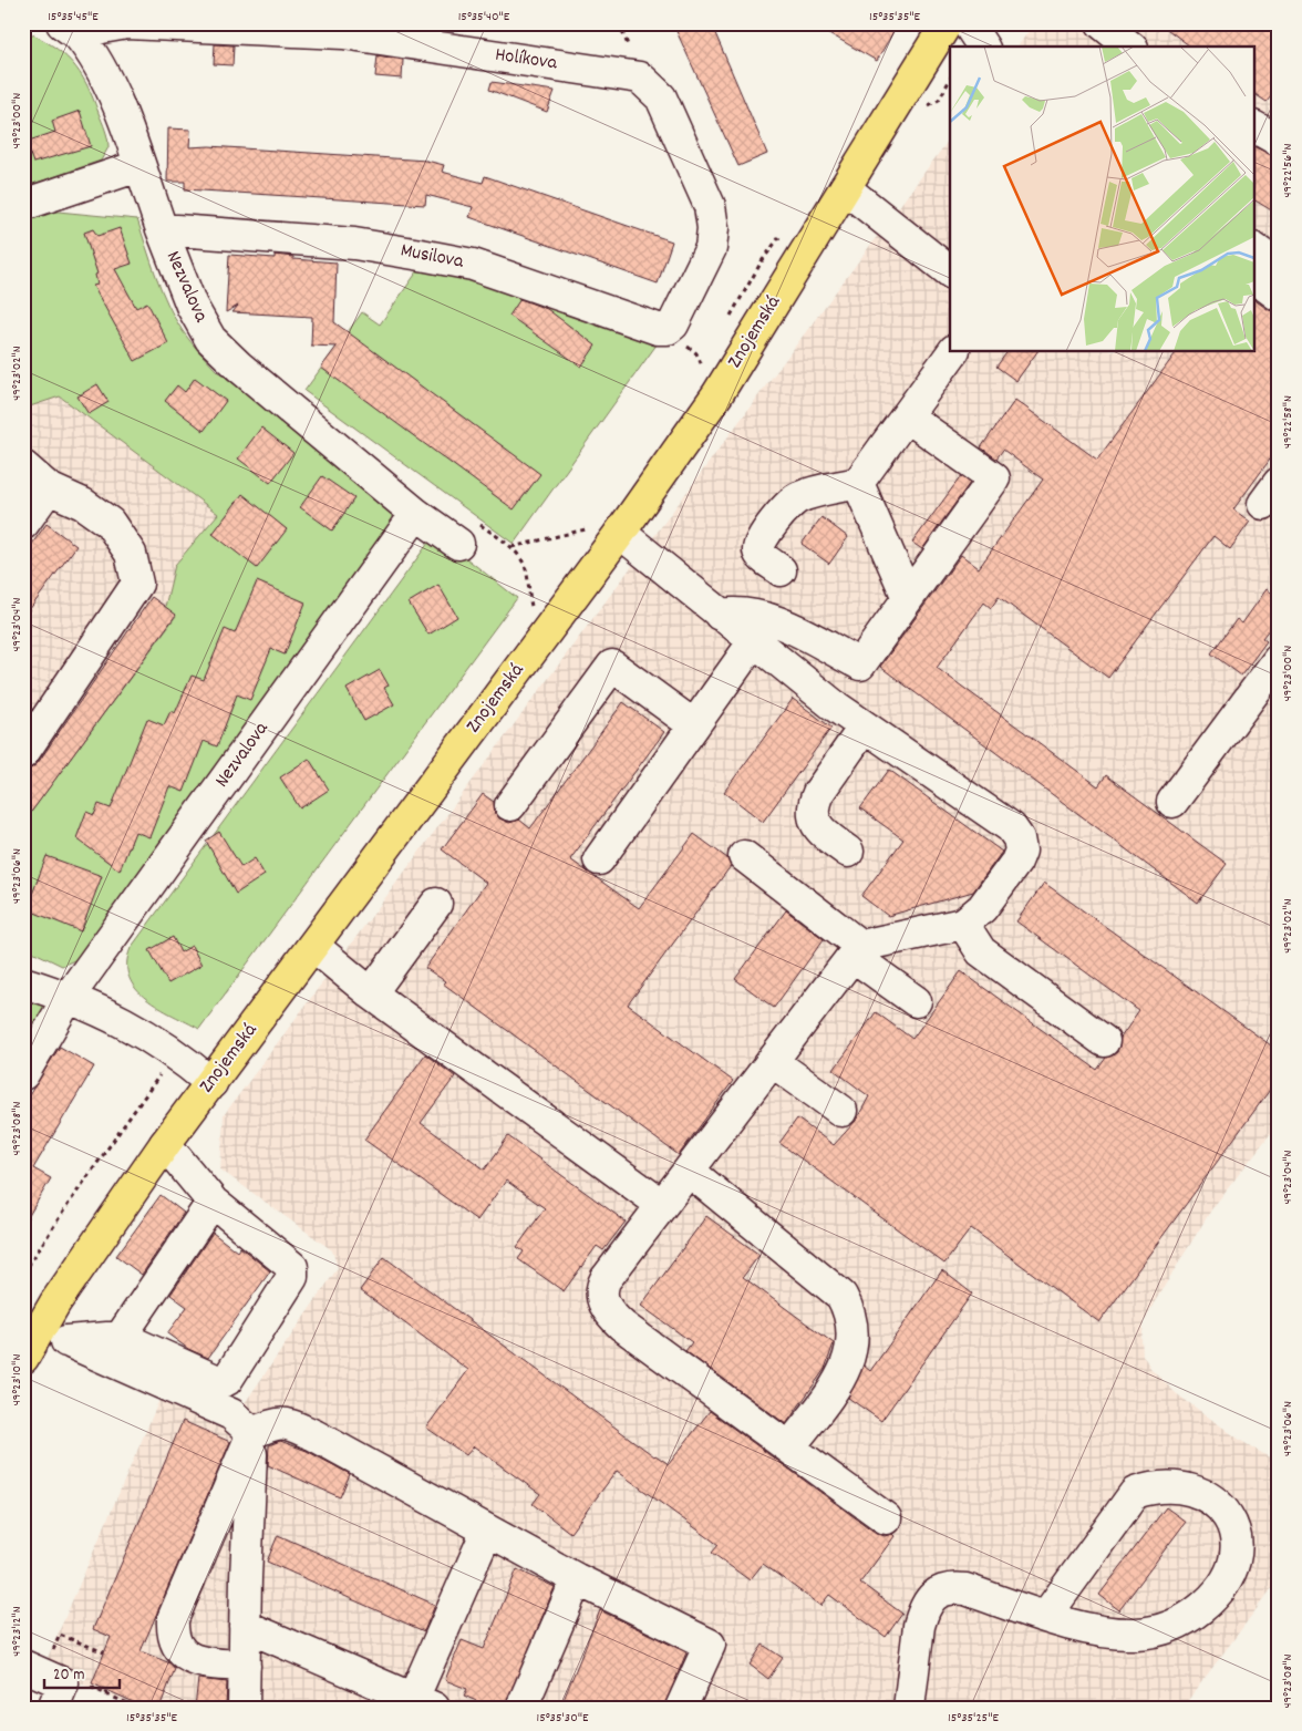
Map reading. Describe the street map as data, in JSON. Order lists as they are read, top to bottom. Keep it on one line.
{"streets":{"main road":["Znojemská"],"street":["Holíkova","Musilova","Nezvalova"]},"crossings":[["Holíkova","Musilova"],["Musilova","Nezvalova"]],"scale_bar":"20 m","coordinates":["15°35'45\"E","15°35'40\"E","15°35'35\"E","49°23'00\"N","49°22'56\"N","49°23'02\"N","49°22'58\"N","49°23'04\"N","49°23'06\"N","49°23'08\"N","49°23'10\"N","49°23'12\"N","15°35'30\"E","15°35'25\"E"]}
